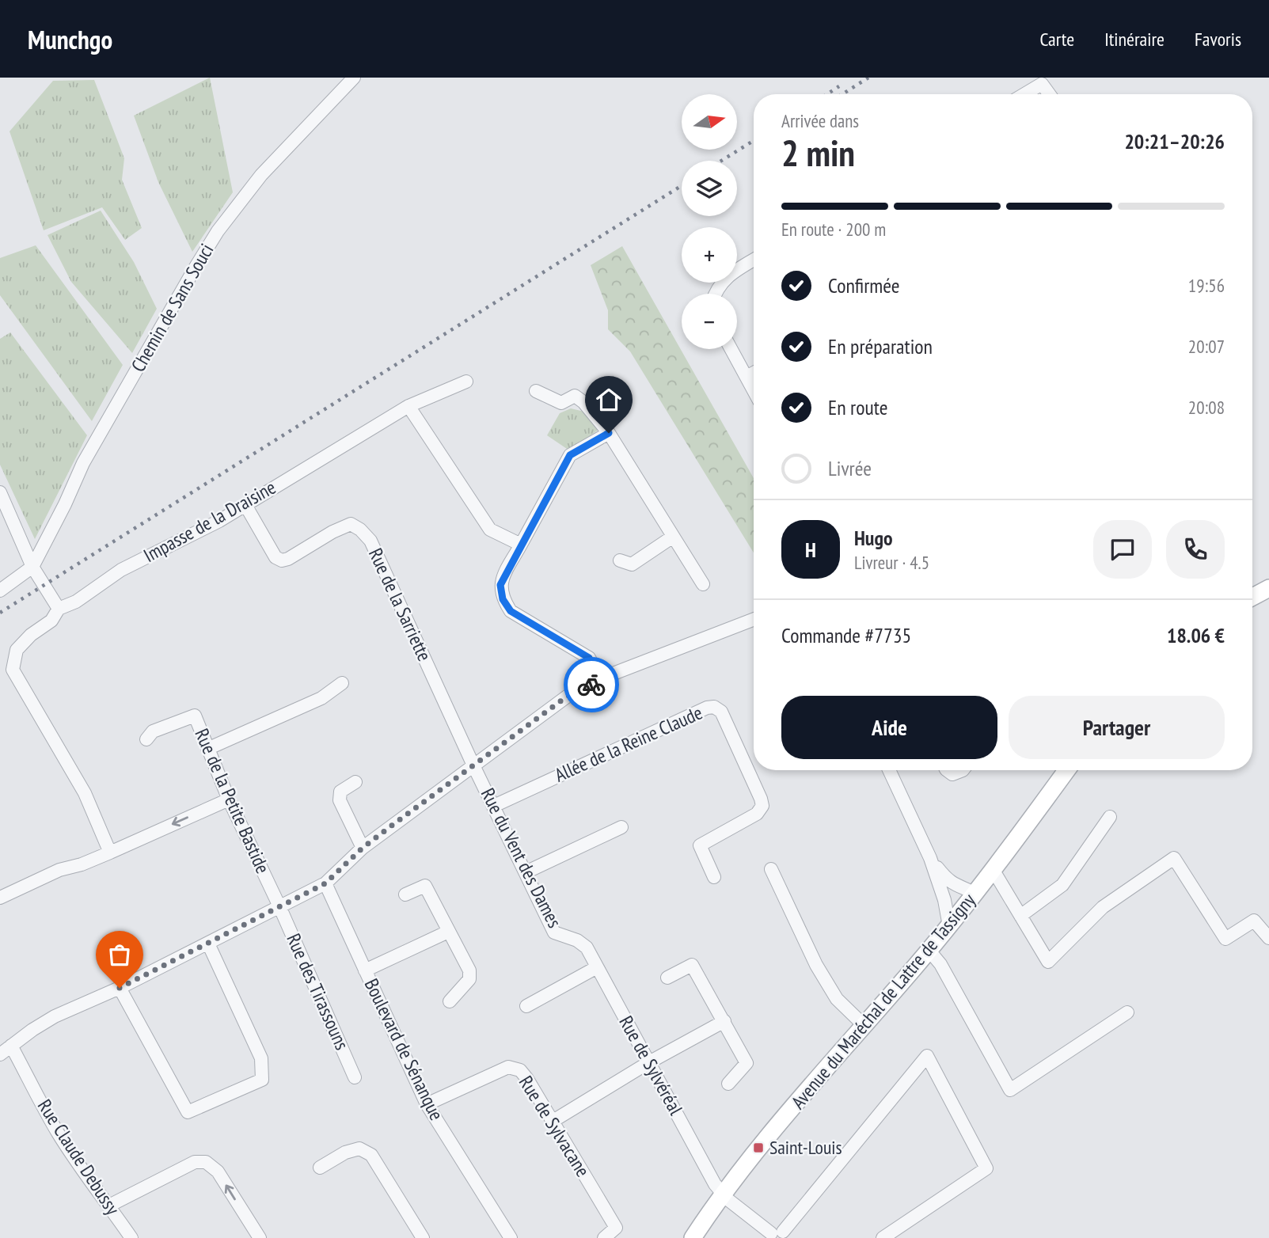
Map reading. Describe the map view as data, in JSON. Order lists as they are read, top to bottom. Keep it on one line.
{"streets":{"main road":["Avenue du Maréchal de Lattre de Tassigny"],"street":["Chemin de Sans Souci","Impasse de la Draisine","Rue de la Sarriette","Allée de la Reine Claude","Rue de la Petite Bastide","Rue du Vent des Dames","Rue des Tirassouns","Boulevard de Sénanque","Rue de Sylvéréal","Rue de Sylvacane","Rue Claude Debussy"]},"crossings":[["Impasse de la Draisine","Rue de la Sarriette"],["Rue de la Sarriette","Rue du Vent des Dames"],["Allée de la Reine Claude","Rue du Vent des Dames"],["Rue de la Petite Bastide","Rue des Tirassouns"],["Rue du Vent des Dames","Rue de Sylvéréal"],["Avenue du Maréchal de Lattre de Tassigny","Rue de Sylvéréal"],["Boulevard de Sénanque","Rue de Sylvacane"]],"places":{"transit":["Saint-Louis"]},"north":"right","page":{"header":"Munchgo","nav":["Carte","Itinéraire","Favoris"],"map_buttons":["+","−"],"heading":["2 min","Arrivée dans","20:21–20:26"],"panel":["Hugo","Livreur · 4.5","Commande #7735","18.06 €"],"bar":"En route · 200 m","list":[["Confirmée","19:56"],["En préparation","20:07"],["En route","20:08"],"Livrée"],"round":"H","buttons":["Aide","Partager"]}}
